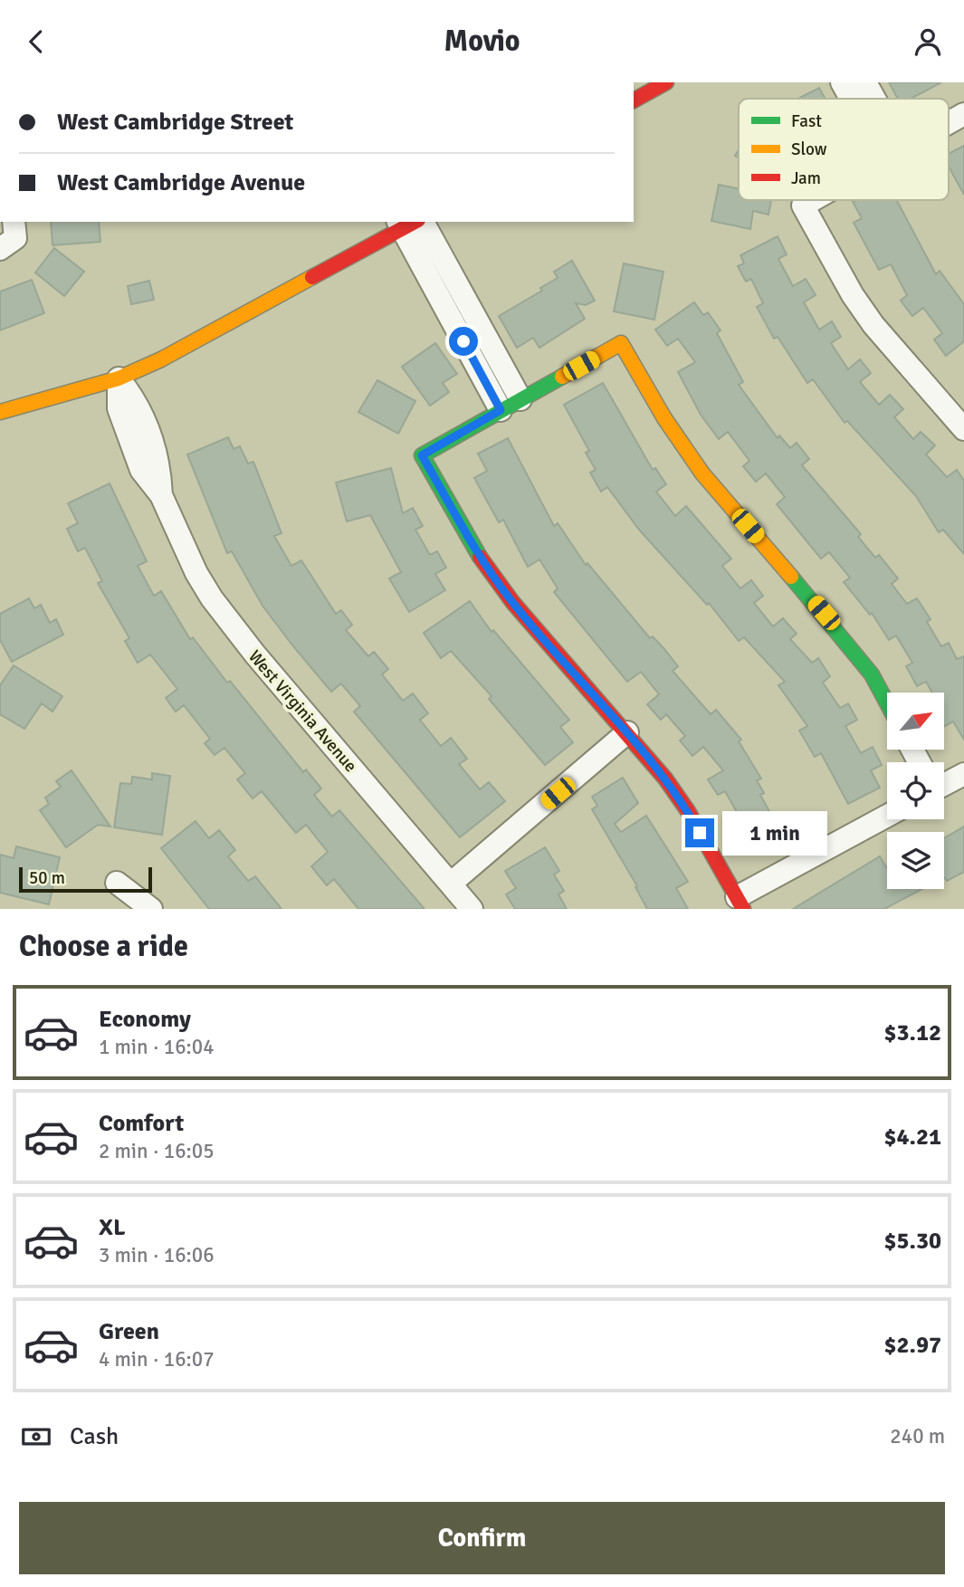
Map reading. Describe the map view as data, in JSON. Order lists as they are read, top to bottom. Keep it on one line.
{"streets":{"street":["West Virginia Avenue"]},"legend":["Fast","Slow","Jam"],"scale_bar":"50 m","north":"top right","page":{"header":"Movio","banner":["West Cambridge Street","West Cambridge Avenue"],"bubble":"1 min","scale":"50 m","heading":"Choose a ride","list":[{"name":"Economy","note":"1 min · 16:04","value":"$3.12"},{"name":"Comfort","note":"2 min · 16:05","value":"$4.21"},{"name":"XL","note":"3 min · 16:06","value":"$5.30"},{"name":"Green","note":"4 min · 16:07","value":"$2.97"}],"pay":["Cash","240 m"],"buttons":"Confirm"}}
